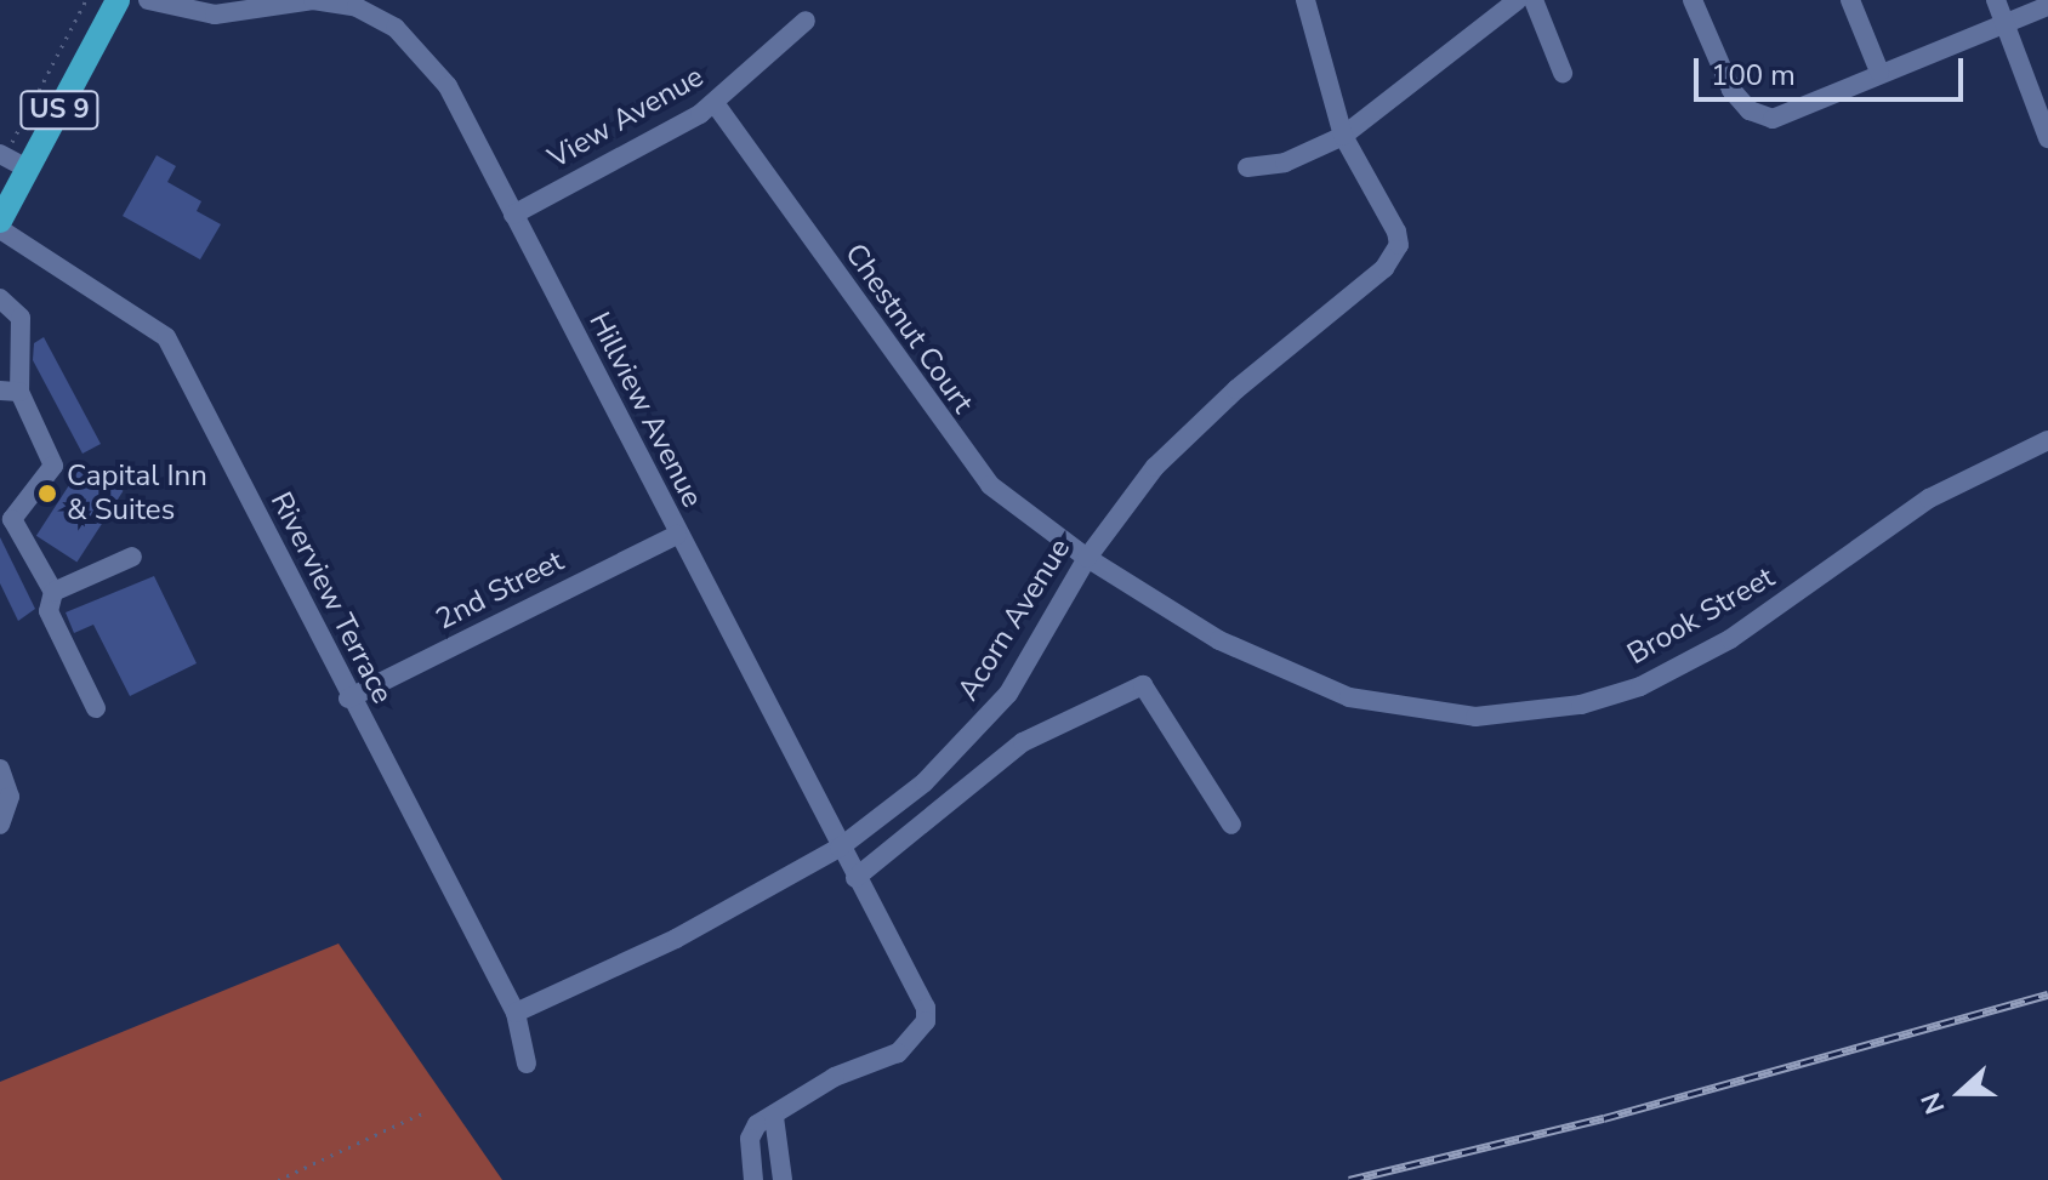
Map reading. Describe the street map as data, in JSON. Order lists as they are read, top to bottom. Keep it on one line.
{"streets":{"main road":["US 9"],"street":["View Avenue","Chestnut Court","Hillview Avenue","2nd Street","Riverview Terrace","Brook Street","Acorn Avenue"]},"crossings":[["View Avenue","Chestnut Court"],["View Avenue","Hillview Avenue"],["Chestnut Court","Brook Street"],["Chestnut Court","Acorn Avenue"],["Hillview Avenue","2nd Street"],["Hillview Avenue","Acorn Avenue"],["2nd Street","Riverview Terrace"],["Riverview Terrace","Acorn Avenue"],["Brook Street","Acorn Avenue"]],"places":["Capital Inn & Suites"],"scale_bar":"100 m","north":"left"}
